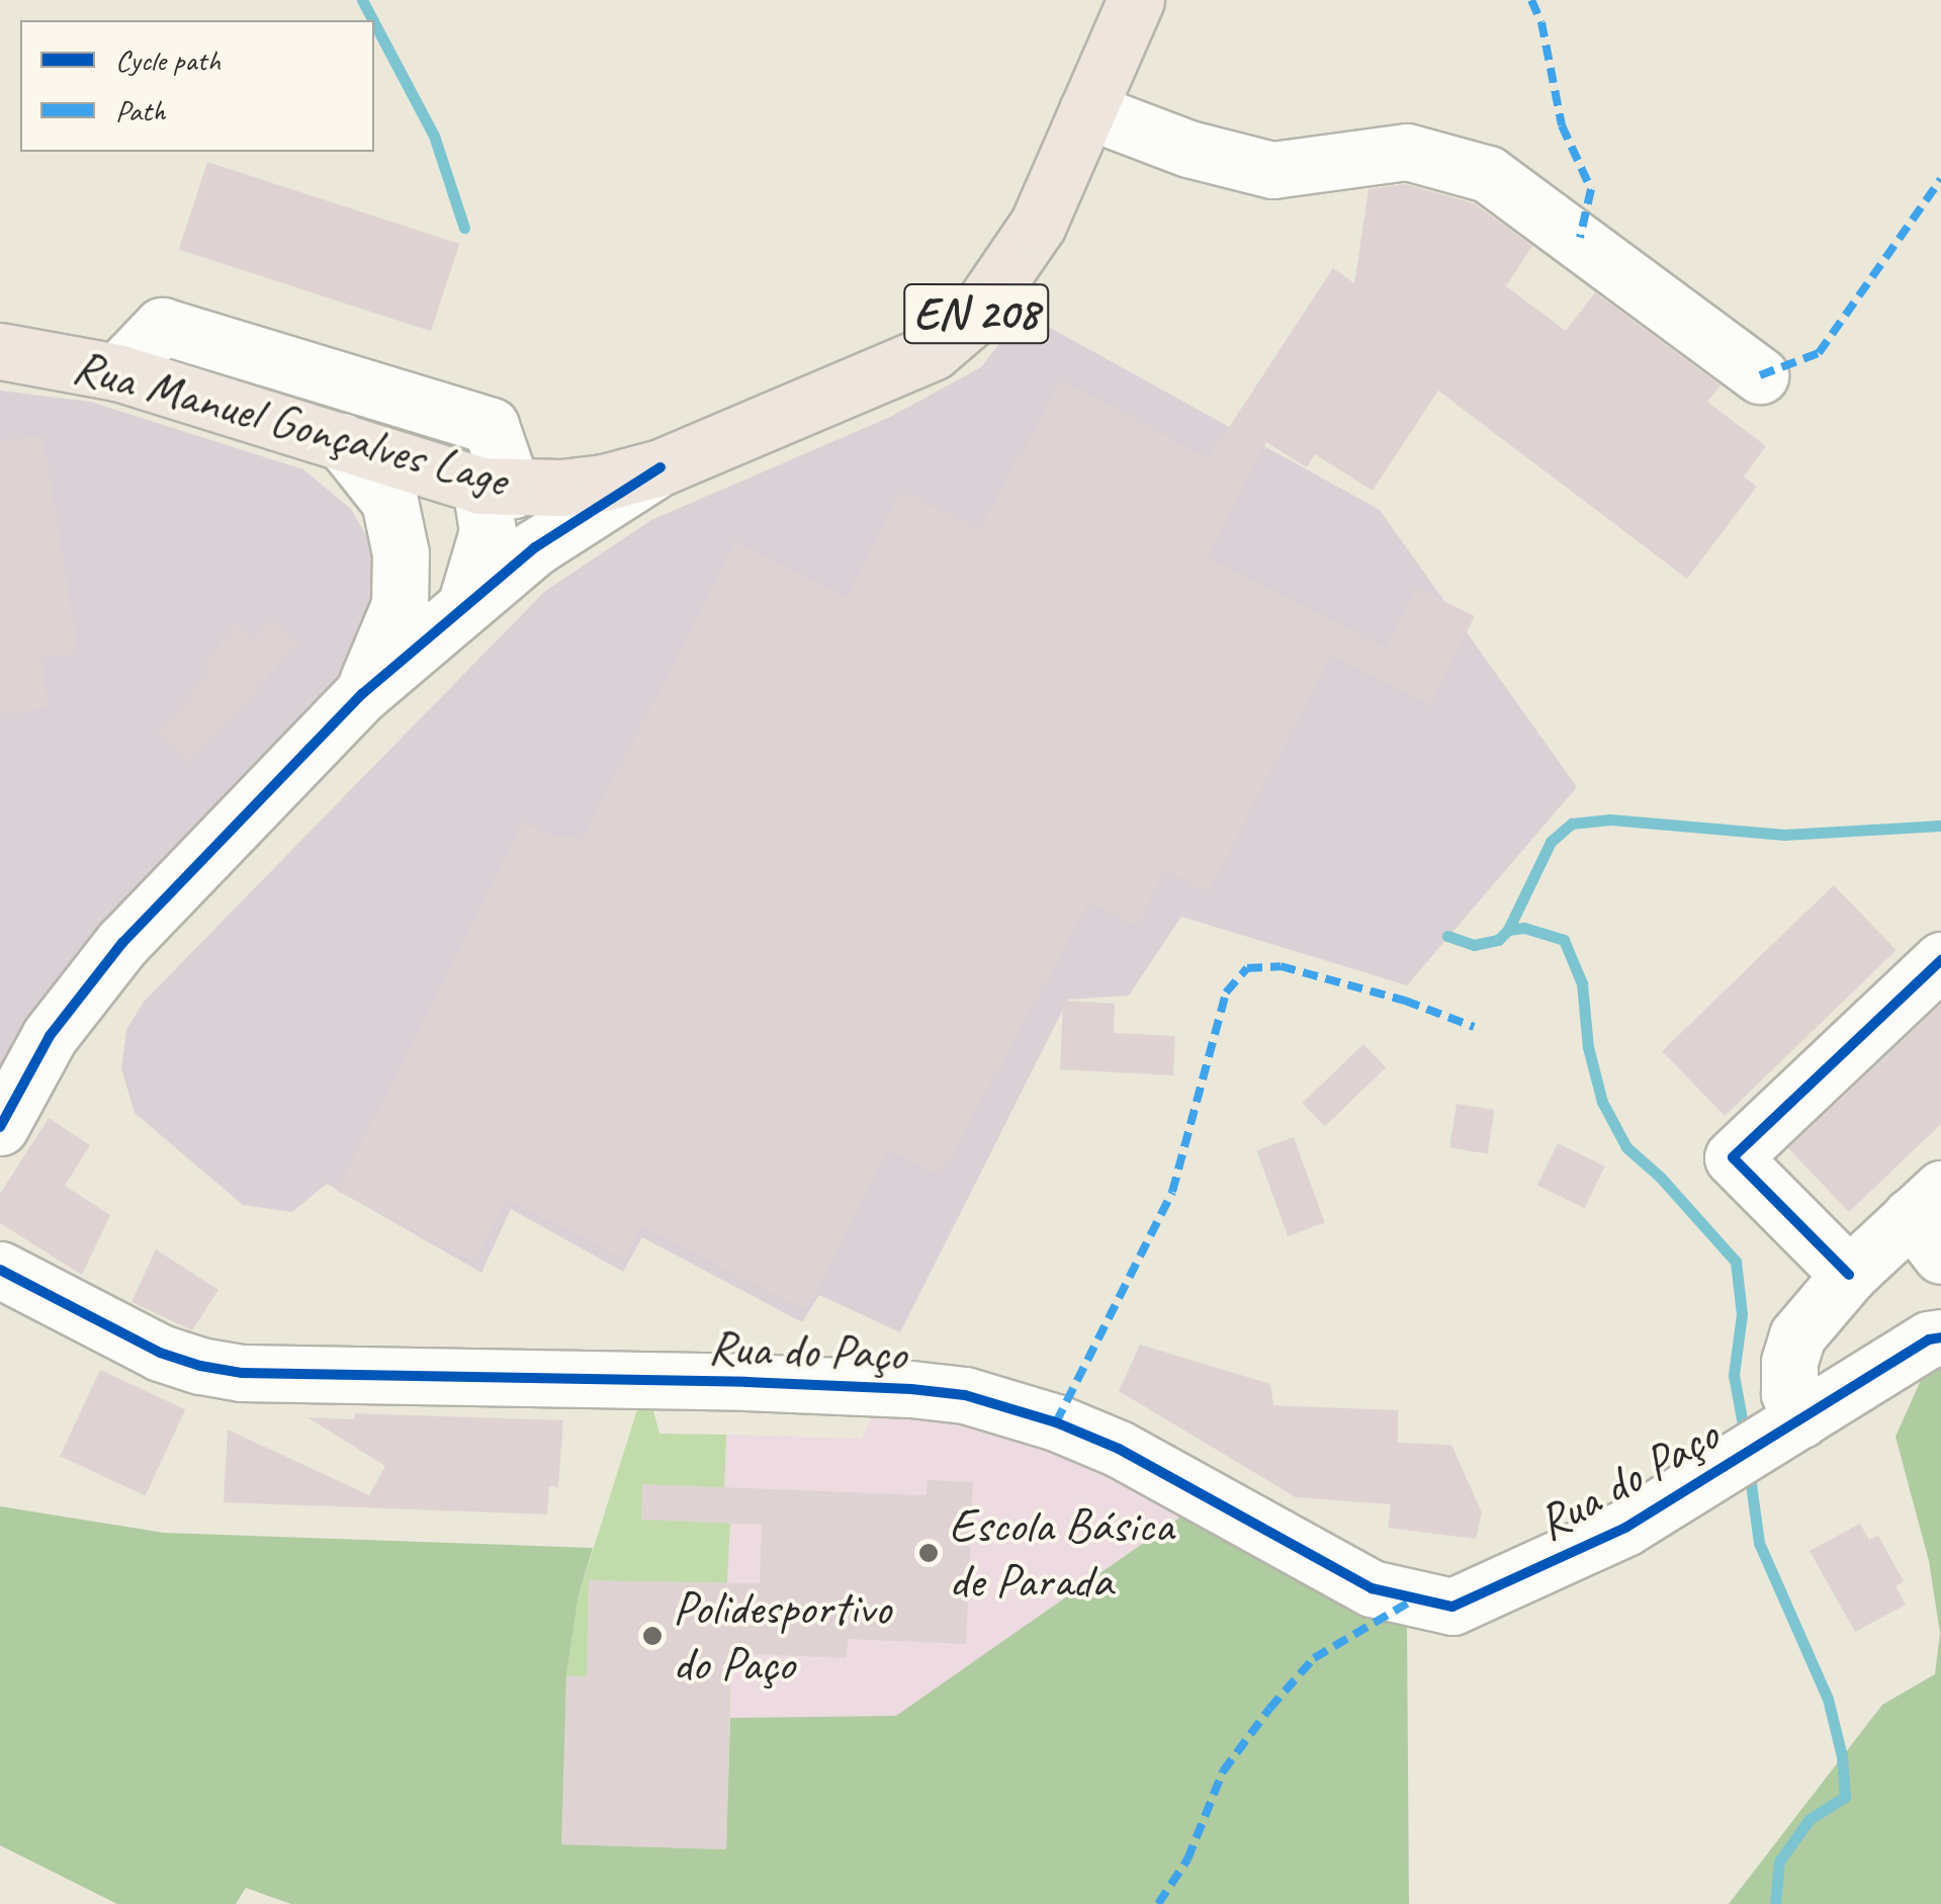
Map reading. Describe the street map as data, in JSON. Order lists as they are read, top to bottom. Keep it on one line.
{"streets":{"main road":["EN 208","Rua Manuel Gonçalves Lage"],"street":["Rua do Paço"]},"places":["Escola Básica de Parada","Polidesportivo do Paço"],"legend":["Cycle path","Path"]}
